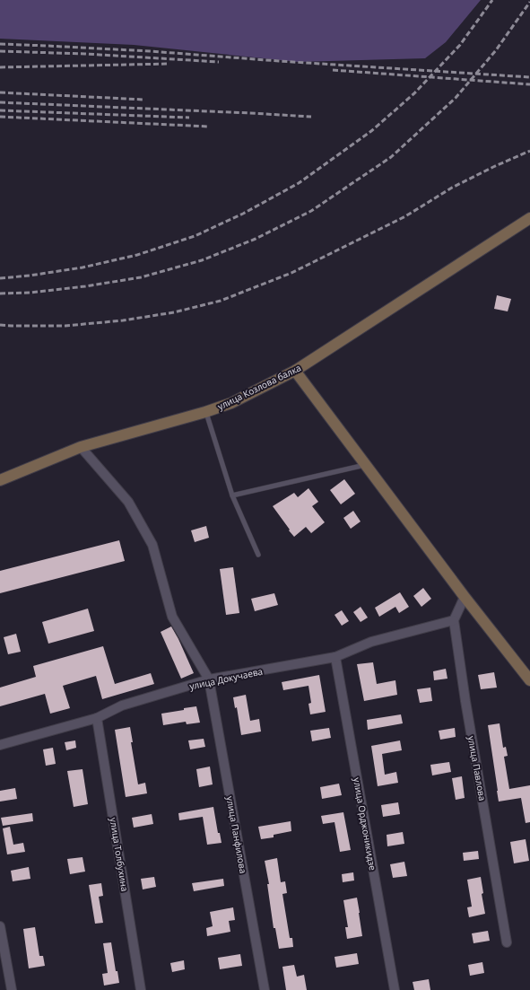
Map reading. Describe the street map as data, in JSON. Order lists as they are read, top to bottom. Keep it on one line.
{"streets":{"main road":["улица Козлова балка"],"street":["улица Докучаева","улица Павлова","улица Орджоникидзе","улица Панфилова","улица Толбухина"]},"crossings":[["улица Докучаева","улица Павлова"],["улица Докучаева","улица Орджоникидзе"],["улица Докучаева","улица Панфилова"],["улица Докучаева","улица Толбухина"]]}
